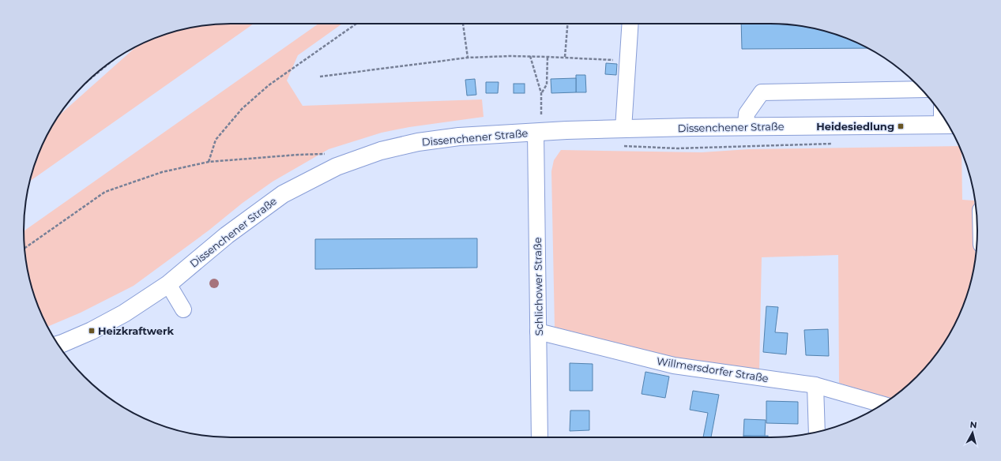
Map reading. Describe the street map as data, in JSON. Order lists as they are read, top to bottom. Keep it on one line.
{"streets":{"main road":["Dissenchener Straße"],"street":["Schlichower Straße","Willmersdorfer Straße"]},"crossings":[["Dissenchener Straße","Schlichower Straße"],["Schlichower Straße","Willmersdorfer Straße"]],"places":{"transit":["Heidesiedlung","Heizkraftwerk"]},"north":"top"}
